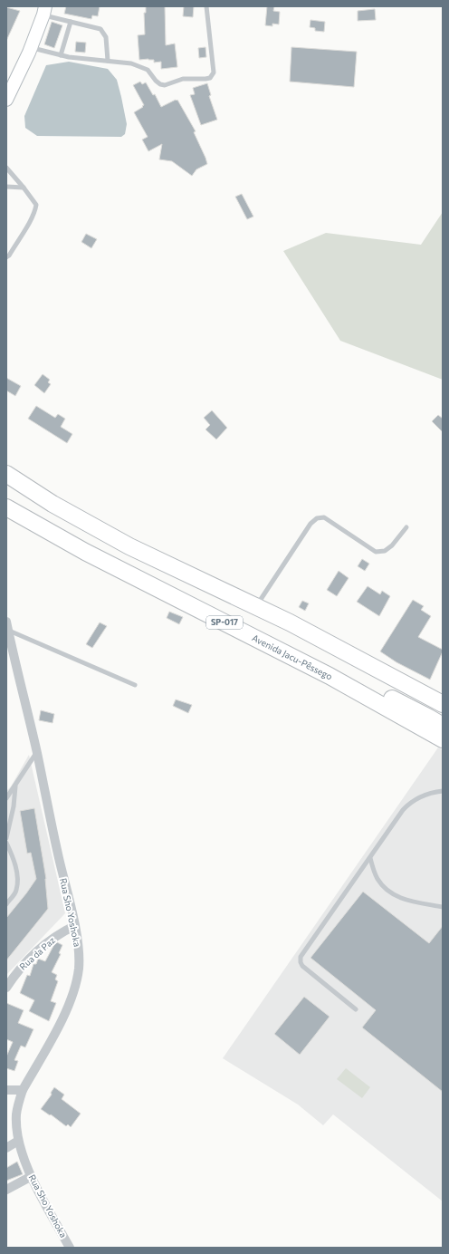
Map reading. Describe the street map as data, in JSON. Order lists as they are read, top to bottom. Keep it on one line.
{"streets":{"highway":["SP-017","Avenida Jacu-Pêssego"],"street":["Rua Sho Yoshoka","Rua da Paz"]},"crossings":[["Rua Sho Yoshoka","Rua da Paz"]]}
